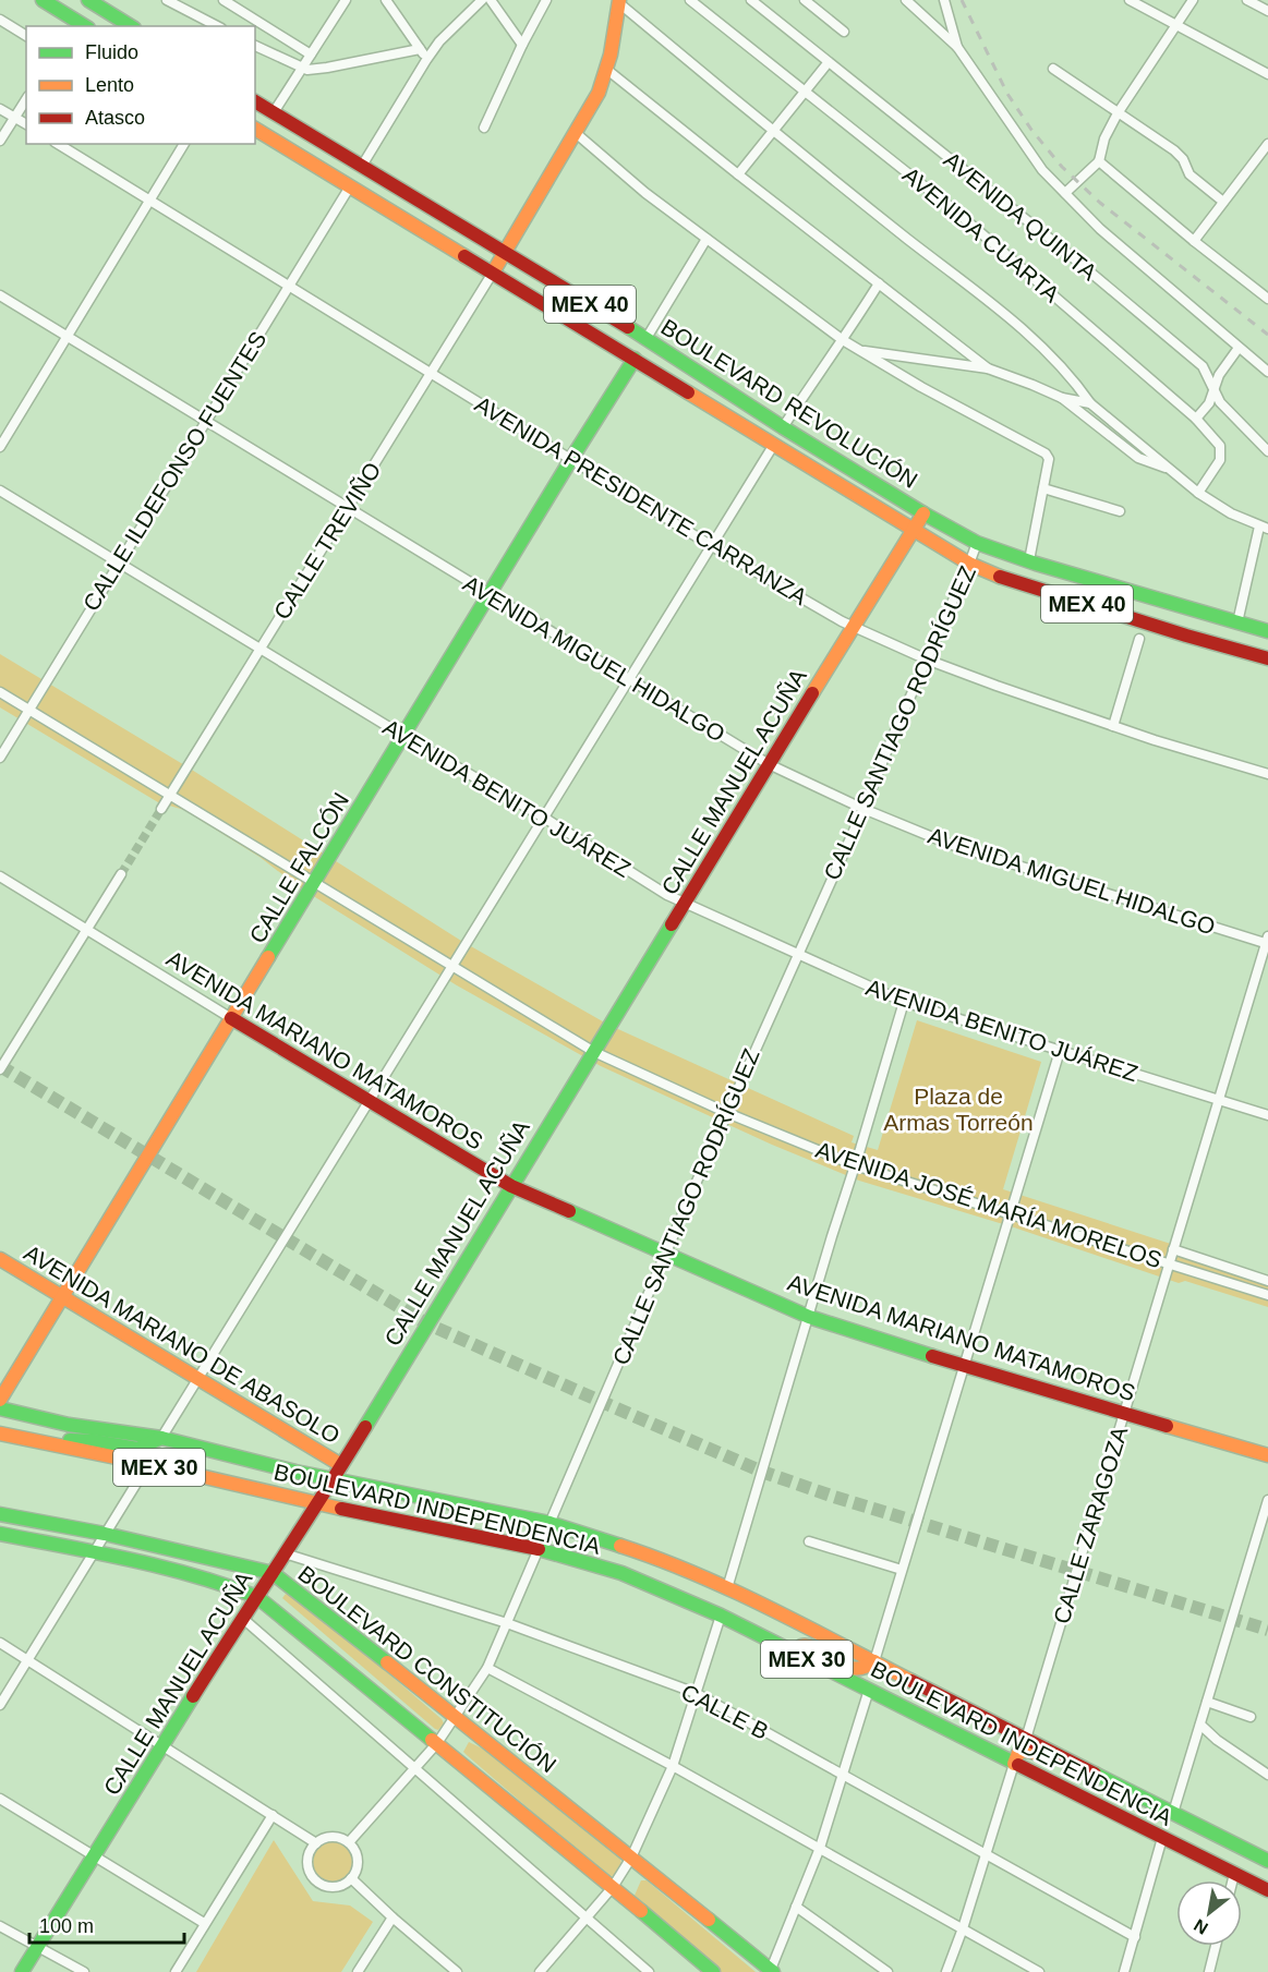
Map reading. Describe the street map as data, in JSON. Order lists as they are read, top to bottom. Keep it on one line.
{"streets":{"main road":["MEX 40","BOULEVARD REVOLUCIÓN","CALLE MANUEL ACUÑA","CALLE FALCÓN","AVENIDA MARIANO MATAMOROS","AVENIDA MARIANO DE ABASOLO","MEX 30","BOULEVARD INDEPENDENCIA","BOULEVARD CONSTITUCIÓN"],"street":["AVENIDA QUINTA","AVENIDA CUARTA","CALLE ILDEFONSO FUENTES","AVENIDA PRESIDENTE CARRANZA","CALLE TREVIÑO","AVENIDA MIGUEL HIDALGO","CALLE SANTIAGO RODRÍGUEZ","AVENIDA BENITO JUÁREZ","AVENIDA JOSÉ MARÍA MORELOS","CALLE ZARAGOZA","CALLE B"]},"crossings":[["MEX 40","CALLE ILDEFONSO FUENTES"],["MEX 40","CALLE TREVIÑO"],["MEX 40","CALLE SANTIAGO RODRÍGUEZ"],["MEX 40","CALLE MANUEL ACUÑA"],["MEX 40","CALLE FALCÓN"],["BOULEVARD REVOLUCIÓN","CALLE SANTIAGO RODRÍGUEZ"],["BOULEVARD REVOLUCIÓN","CALLE MANUEL ACUÑA"],["CALLE ILDEFONSO FUENTES","AVENIDA PRESIDENTE CARRANZA"],["CALLE ILDEFONSO FUENTES","AVENIDA MIGUEL HIDALGO"],["CALLE ILDEFONSO FUENTES","AVENIDA BENITO JUÁREZ"],["CALLE ILDEFONSO FUENTES","AVENIDA JOSÉ MARÍA MORELOS"],["AVENIDA PRESIDENTE CARRANZA","CALLE TREVIÑO"],["AVENIDA PRESIDENTE CARRANZA","CALLE SANTIAGO RODRÍGUEZ"],["AVENIDA PRESIDENTE CARRANZA","CALLE MANUEL ACUÑA"],["AVENIDA PRESIDENTE CARRANZA","CALLE FALCÓN"],["CALLE TREVIÑO","AVENIDA MIGUEL HIDALGO"],["CALLE TREVIÑO","AVENIDA BENITO JUÁREZ"],["CALLE TREVIÑO","AVENIDA JOSÉ MARÍA MORELOS"],["AVENIDA MIGUEL HIDALGO","CALLE SANTIAGO RODRÍGUEZ"],["AVENIDA MIGUEL HIDALGO","CALLE MANUEL ACUÑA"],["AVENIDA MIGUEL HIDALGO","CALLE FALCÓN"],["AVENIDA MIGUEL HIDALGO","CALLE ZARAGOZA"],["CALLE SANTIAGO RODRÍGUEZ","AVENIDA BENITO JUÁREZ"],["CALLE SANTIAGO RODRÍGUEZ","AVENIDA MARIANO MATAMOROS"],["CALLE SANTIAGO RODRÍGUEZ","AVENIDA JOSÉ MARÍA MORELOS"],["CALLE SANTIAGO RODRÍGUEZ","BOULEVARD INDEPENDENCIA"],["CALLE SANTIAGO RODRÍGUEZ","BOULEVARD CONSTITUCIÓN"],["CALLE SANTIAGO RODRÍGUEZ","CALLE B"],["CALLE MANUEL ACUÑA","AVENIDA BENITO JUÁREZ"],["CALLE MANUEL ACUÑA","AVENIDA MARIANO MATAMOROS"],["CALLE MANUEL ACUÑA","AVENIDA JOSÉ MARÍA MORELOS"],["CALLE MANUEL ACUÑA","AVENIDA MARIANO DE ABASOLO"],["CALLE MANUEL ACUÑA","BOULEVARD INDEPENDENCIA"],["CALLE MANUEL ACUÑA","BOULEVARD CONSTITUCIÓN"],["CALLE MANUEL ACUÑA","CALLE B"],["AVENIDA BENITO JUÁREZ","CALLE FALCÓN"],["AVENIDA BENITO JUÁREZ","CALLE ZARAGOZA"],["CALLE FALCÓN","AVENIDA MARIANO MATAMOROS"],["CALLE FALCÓN","AVENIDA JOSÉ MARÍA MORELOS"],["CALLE FALCÓN","AVENIDA MARIANO DE ABASOLO"],["AVENIDA MARIANO MATAMOROS","CALLE ZARAGOZA"],["AVENIDA JOSÉ MARÍA MORELOS","CALLE ZARAGOZA"],["BOULEVARD INDEPENDENCIA","CALLE ZARAGOZA"]],"parks":["Plaza de Armas Torreón"],"legend":["Fluido","Lento","Atasco"],"scale_bar":"100 m","north":"bottom left"}
